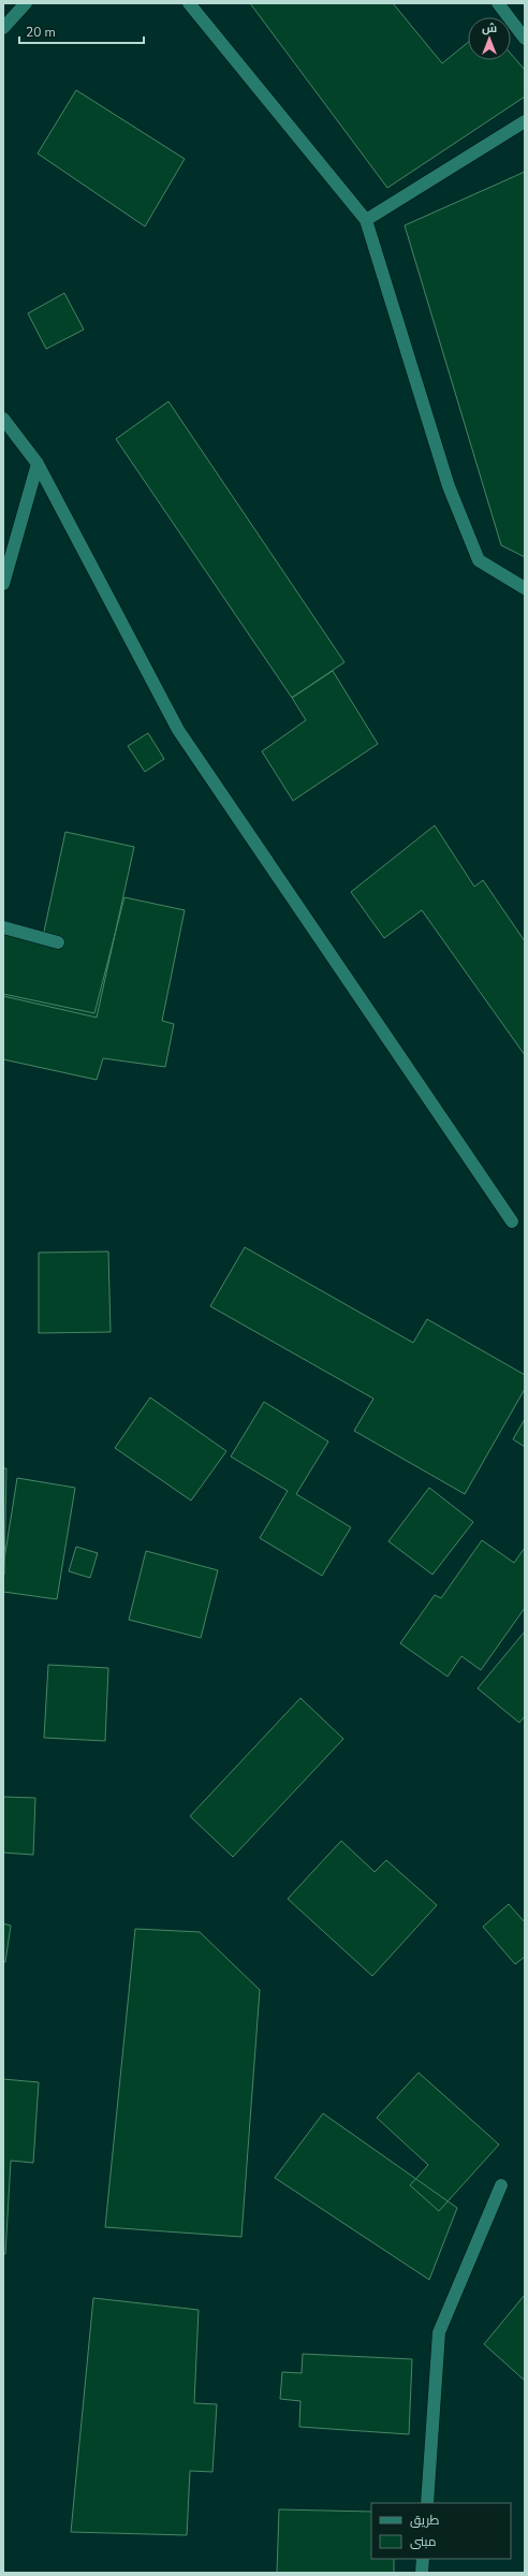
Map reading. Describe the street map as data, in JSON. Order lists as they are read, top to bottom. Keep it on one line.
{"legend":["طريق","مبنى"],"scale_bar":"20 m","north":"top"}
